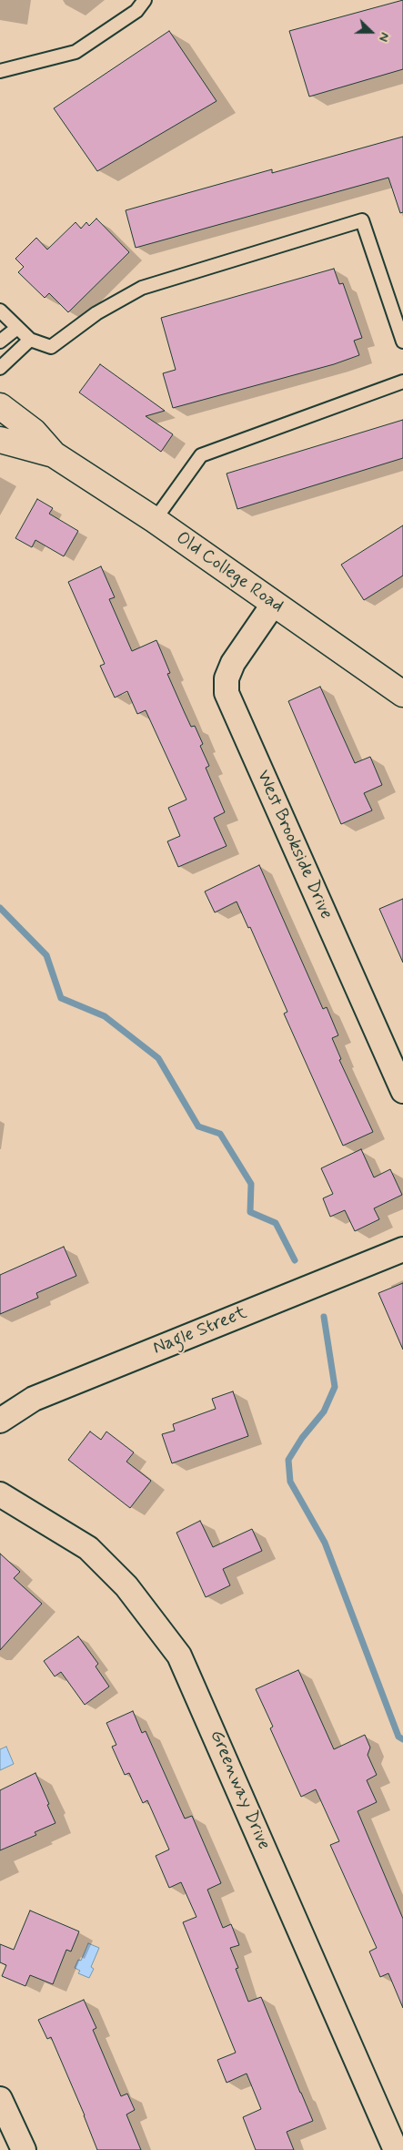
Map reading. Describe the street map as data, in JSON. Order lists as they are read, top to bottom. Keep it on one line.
{"streets":{"street":["Old College Road","West Brookside Drive","Nagle Street","Greenway Drive"]},"crossings":[["Old College Road","West Brookside Drive"]],"north":"right"}
